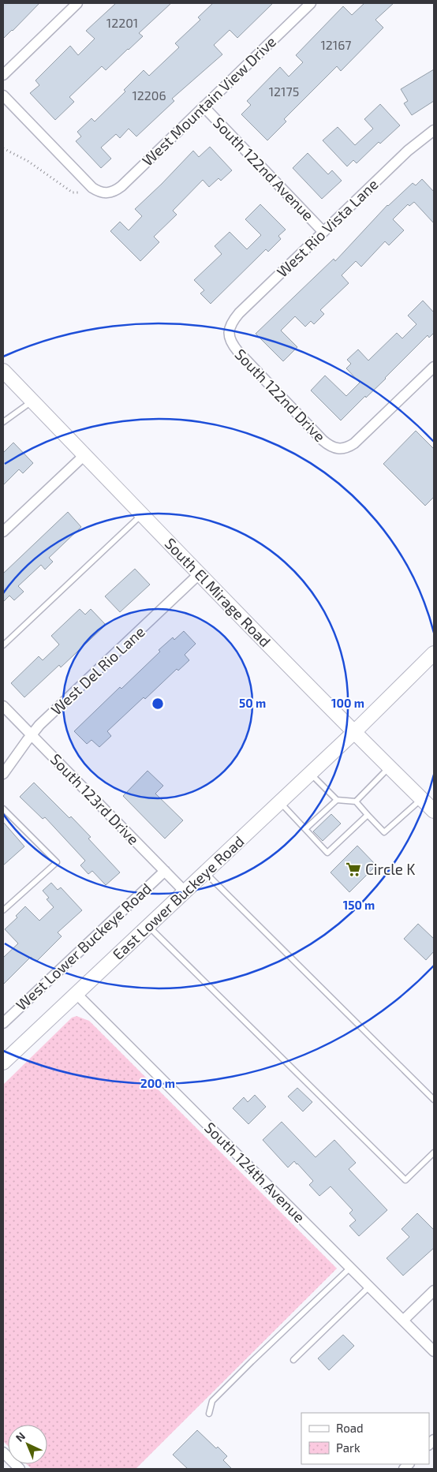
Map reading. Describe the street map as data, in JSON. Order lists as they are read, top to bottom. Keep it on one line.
{"streets":{"main road":["South El Mirage Road","East Lower Buckeye Road"],"street":["West Mountain View Drive","South 122nd Avenue","West Rio Vista Lane","South 122nd Drive","West Del Rio Lane","South 123rd Drive","West Lower Buckeye Road","South 124th Avenue"]},"crossings":[["West Mountain View Drive","South 122nd Avenue"],["South 122nd Avenue","West Rio Vista Lane"],["West Rio Vista Lane","South 122nd Drive"],["South El Mirage Road","West Del Rio Lane"],["South El Mirage Road","East Lower Buckeye Road"],["West Del Rio Lane","South 123rd Drive"],["South 123rd Drive","East Lower Buckeye Road"],["South 123rd Drive","West Lower Buckeye Road"],["East Lower Buckeye Road","South 124th Avenue"]],"places":{"supermarket":["Circle K"]},"house_numbers":["12201","12167","12175","12206"],"legend":["Road","Park"],"north":"top left","rings":["50 m","100 m","150 m","200 m"]}
